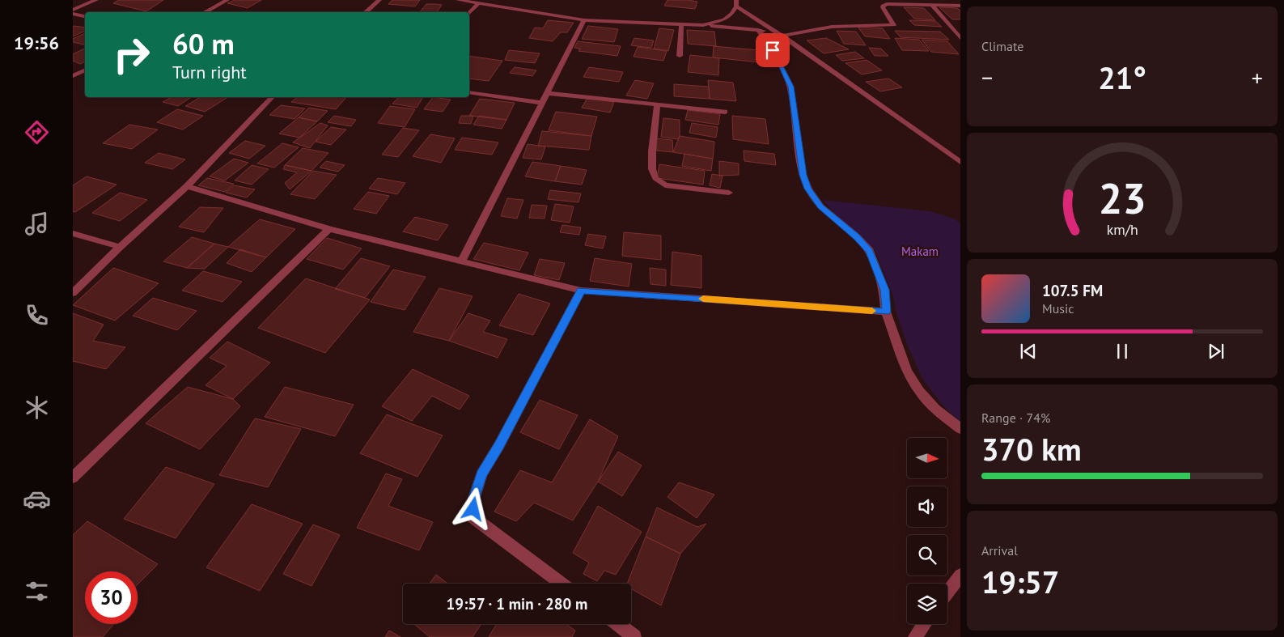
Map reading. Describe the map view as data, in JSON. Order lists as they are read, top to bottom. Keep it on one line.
{"parks":["Makam"],"north":"right","page":{"tabs":"19:56","tile":["Climate",["Range · 74%","370 km"],["Arrival","19:57"]],"turn":["60 m","Turn right"],"heat":["−","21°","+"],"song":["107.5 FM","Music"],"limit":"30","trip":"19:57 · 1 min · 280 m","gauge":["23","km/h"]}}
